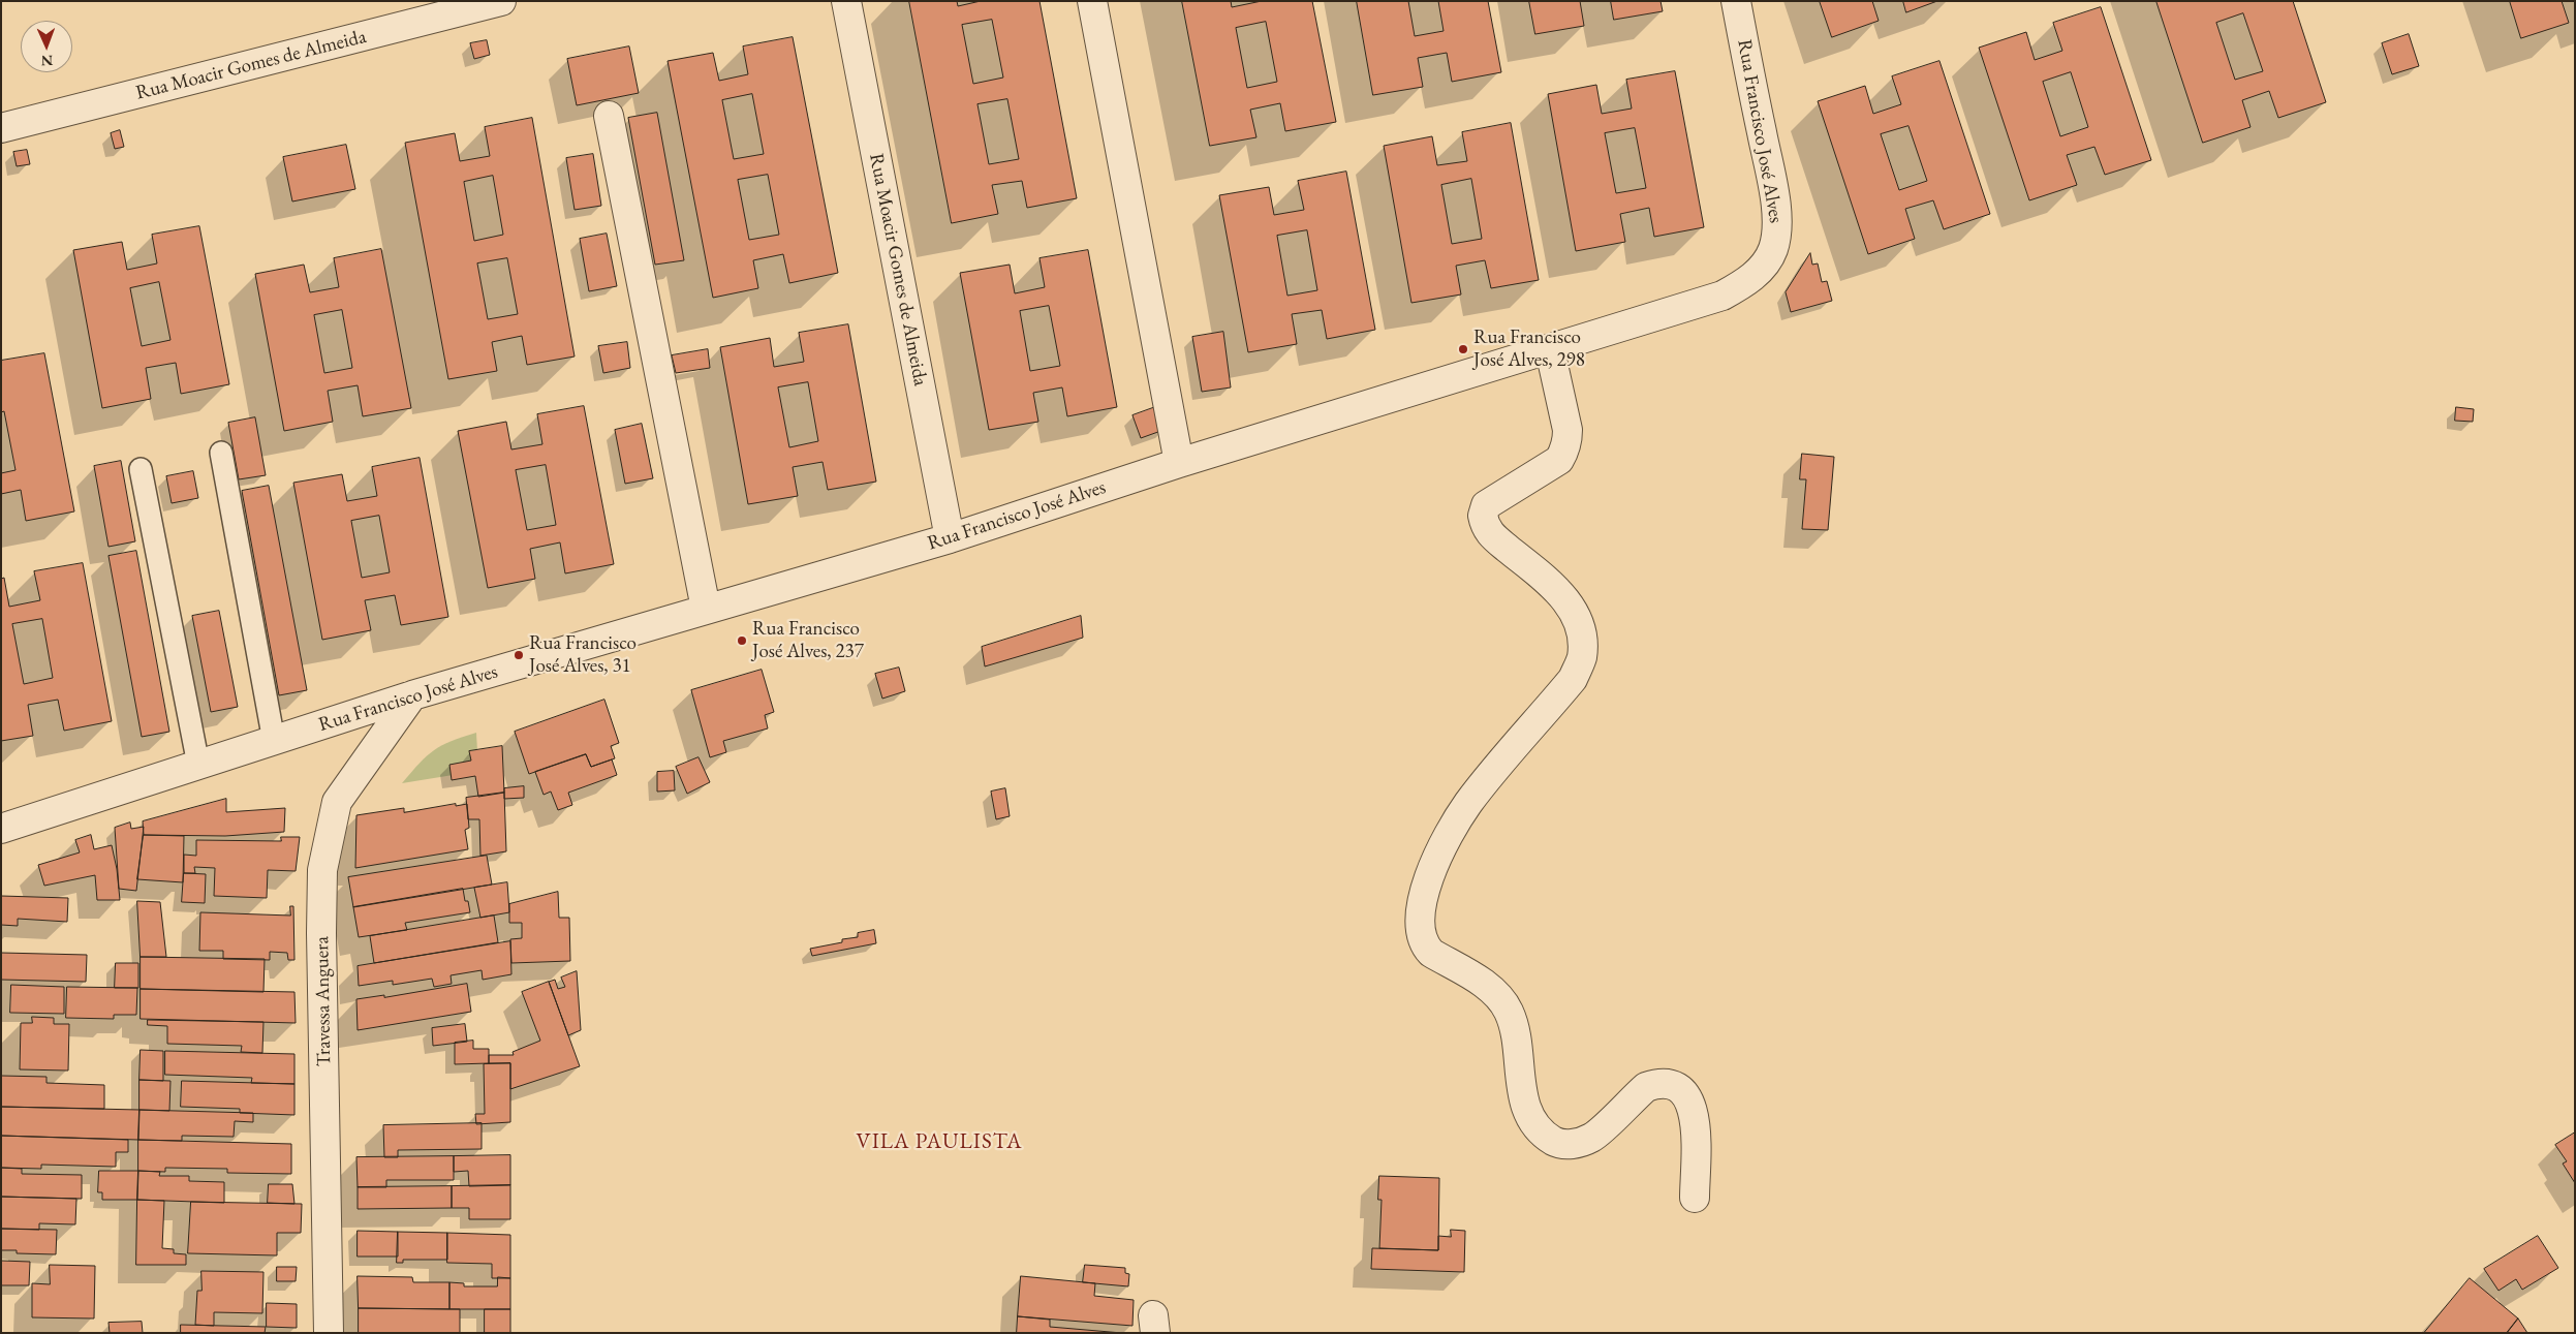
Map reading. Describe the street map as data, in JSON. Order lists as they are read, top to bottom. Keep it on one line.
{"streets":{"street":["Rua Moacir Gomes de Almeida","Rua Francisco José Alves","Travessa Anguera"]},"crossings":[["Rua Moacir Gomes de Almeida","Rua Francisco José Alves"],["Rua Francisco José Alves","Travessa Anguera"]],"districts":["VILA PAULISTA"],"places":["Rua Francisco José Alves, 298","Rua Francisco José Alves, 237","Rua Francisco José Alves, 31"],"north":"bottom"}
